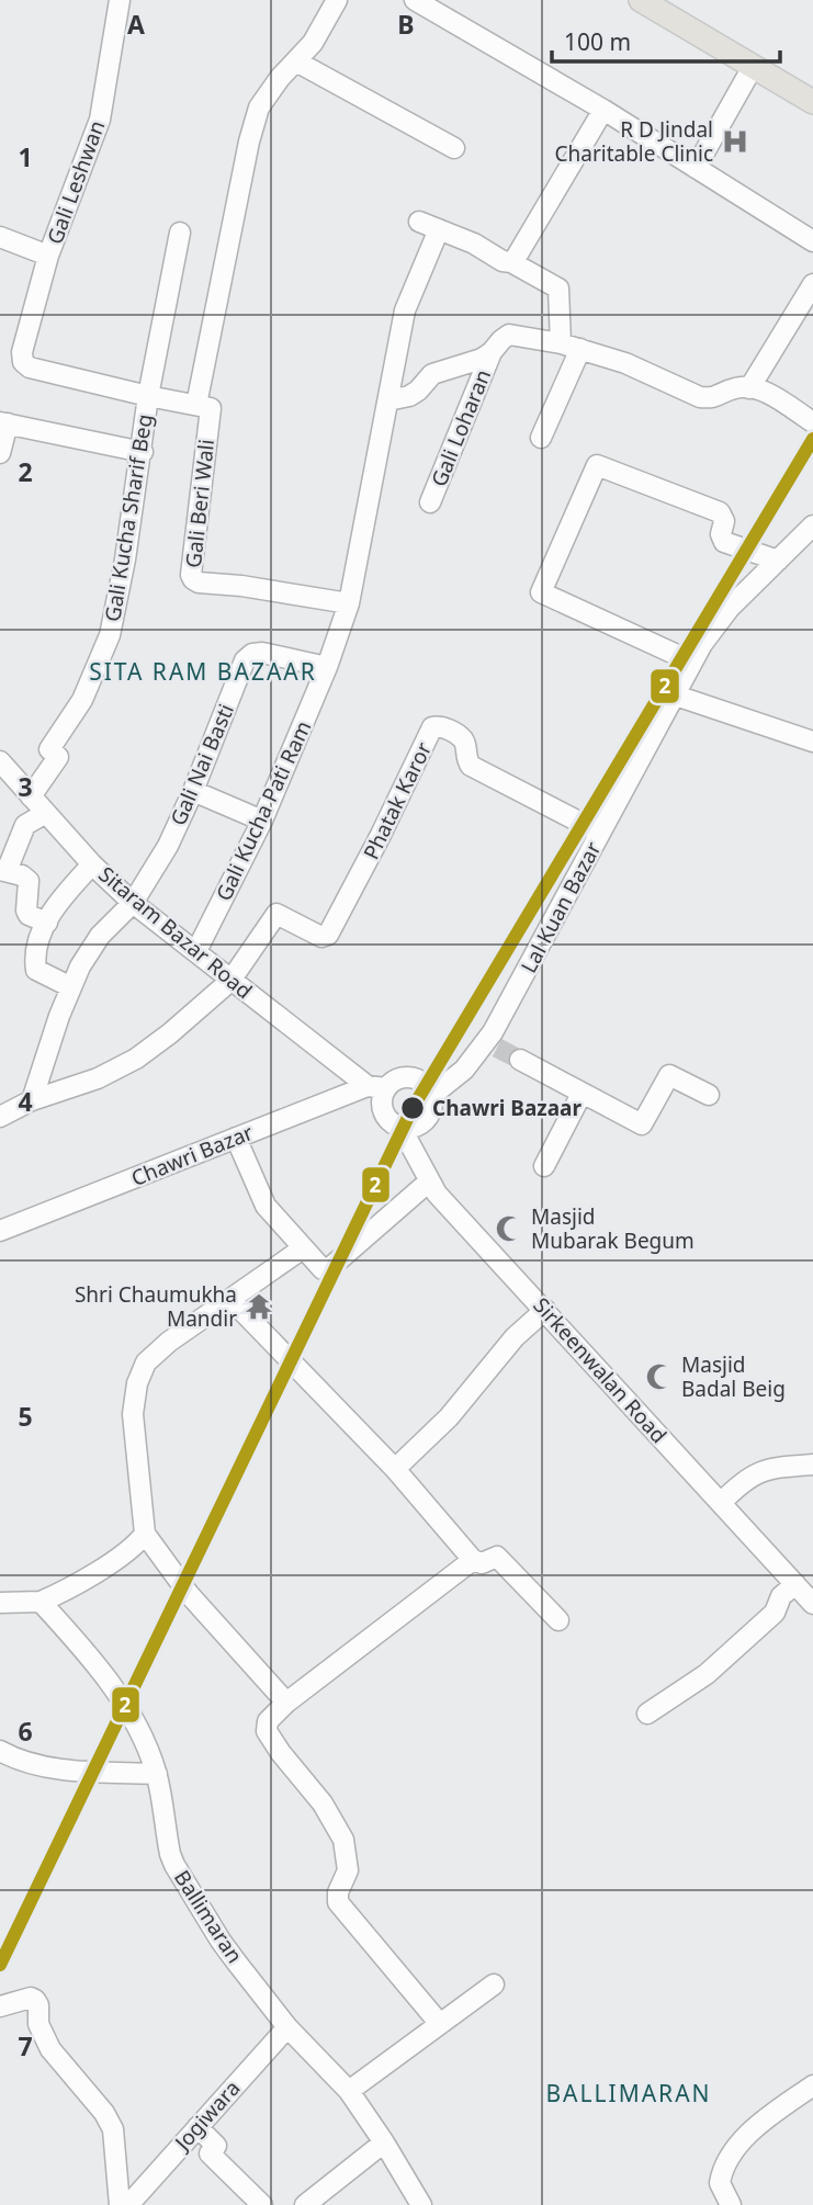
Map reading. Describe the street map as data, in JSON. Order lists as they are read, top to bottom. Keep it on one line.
{"streets":{"street":["Gali Leshwan","Gali Loharan","Gali Beri Wali","Gali Kucha Sharif Beg","Gali Nai Basti","Phatak Karor","Gali Kucha Pati Ram","Lal Kuan Bazar","Sitaram Bazar Road","Chawri Bazar","Sirkeenwalan Road","Ballimaran","Jogiwara"]},"crossings":[["Gali Leshwan","Gali Kucha Sharif Beg"],["Gali Beri Wali","Gali Kucha Sharif Beg"],["Gali Beri Wali","Gali Kucha Pati Ram"],["Gali Kucha Sharif Beg","Sitaram Bazar Road"],["Gali Nai Basti","Gali Kucha Pati Ram"],["Gali Nai Basti","Sitaram Bazar Road"],["Phatak Karor","Lal Kuan Bazar"],["Phatak Karor","Sitaram Bazar Road"],["Gali Kucha Pati Ram","Sitaram Bazar Road"],["Lal Kuan Bazar","Sitaram Bazar Road"],["Lal Kuan Bazar","Chawri Bazar"],["Lal Kuan Bazar","Sirkeenwalan Road"],["Sitaram Bazar Road","Chawri Bazar"],["Sitaram Bazar Road","Sirkeenwalan Road"],["Chawri Bazar","Sirkeenwalan Road"],["Ballimaran","Jogiwara"]],"districts":["SITA RAM BAZAAR","BALLIMARAN"],"places":{"hospital":["R D Jindal Charitable Clinic"],"other":["Chawri Bazaar"],"mosque":["Masjid Mubarak Begum","Masjid Badal Beig"],"temple":["Shri Chaumukha Mandir"]},"lines":["transit line 2"],"scale_bar":"100 m","grid":{"columns":["A","B"],"rows":["1","2","3","4","5","6","7"]}}
